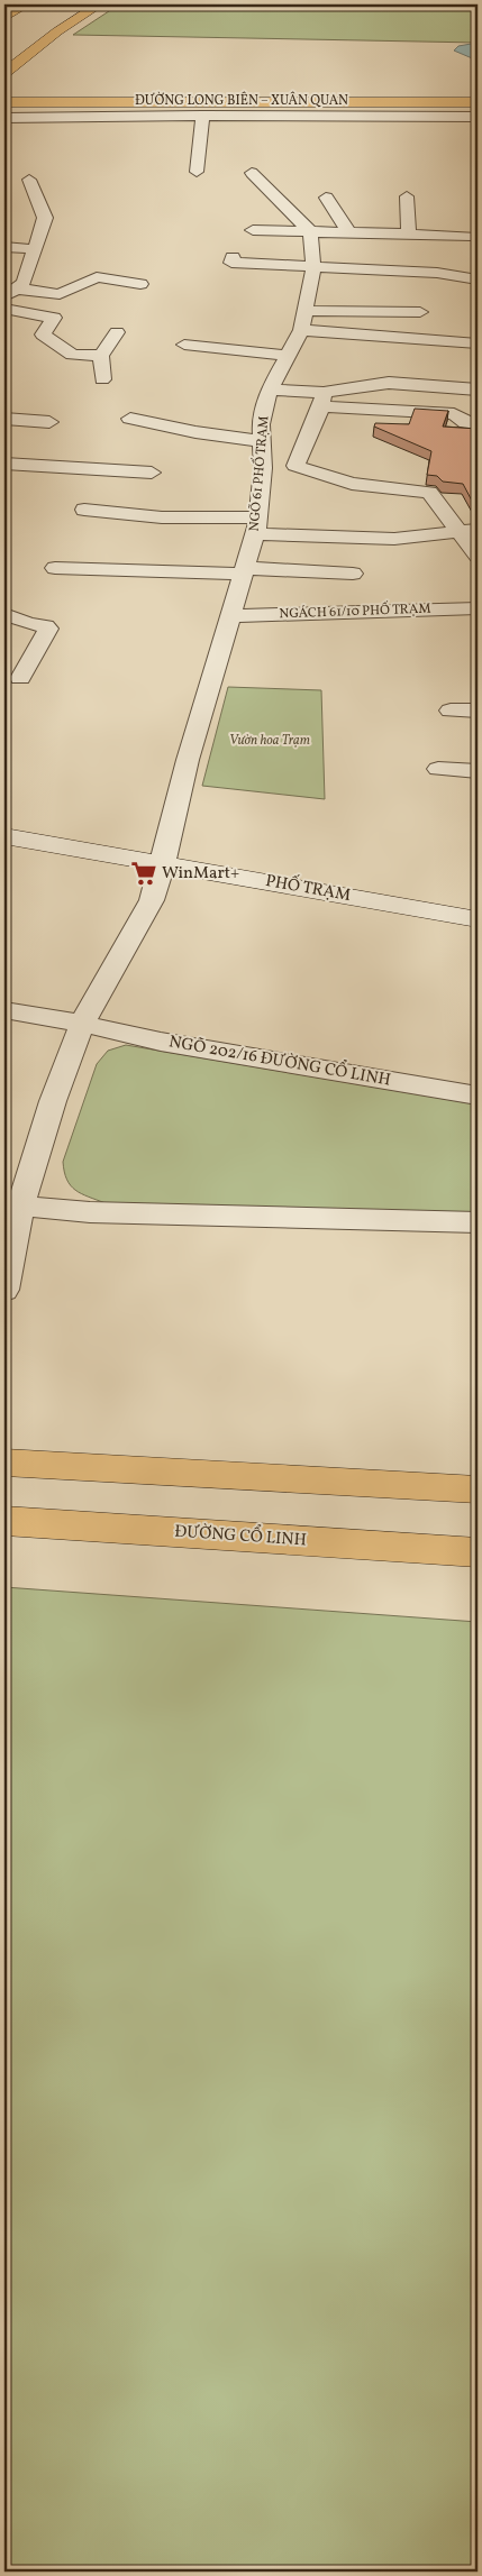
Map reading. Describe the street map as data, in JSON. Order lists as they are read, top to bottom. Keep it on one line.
{"streets":{"main road":["ĐƯỜNG LONG BIÊN – XUÂN QUAN","ĐƯỜNG CỔ LINH"],"street":["NGÕ 61 PHỐ TRẠM","NGÁCH 61/10 PHỐ TRẠM","PHỐ TRẠM","NGÕ 202/16 ĐƯỜNG CỔ LINH"]},"crossings":[["NGÕ 61 PHỐ TRẠM","NGÁCH 61/10 PHỐ TRẠM"],["NGÕ 61 PHỐ TRẠM","PHỐ TRẠM"],["NGÕ 61 PHỐ TRẠM","NGÕ 202/16 ĐƯỜNG CỔ LINH"]],"parks":["Vườn hoa Trạm"],"places":{"supermarket":["WinMart+"]}}
